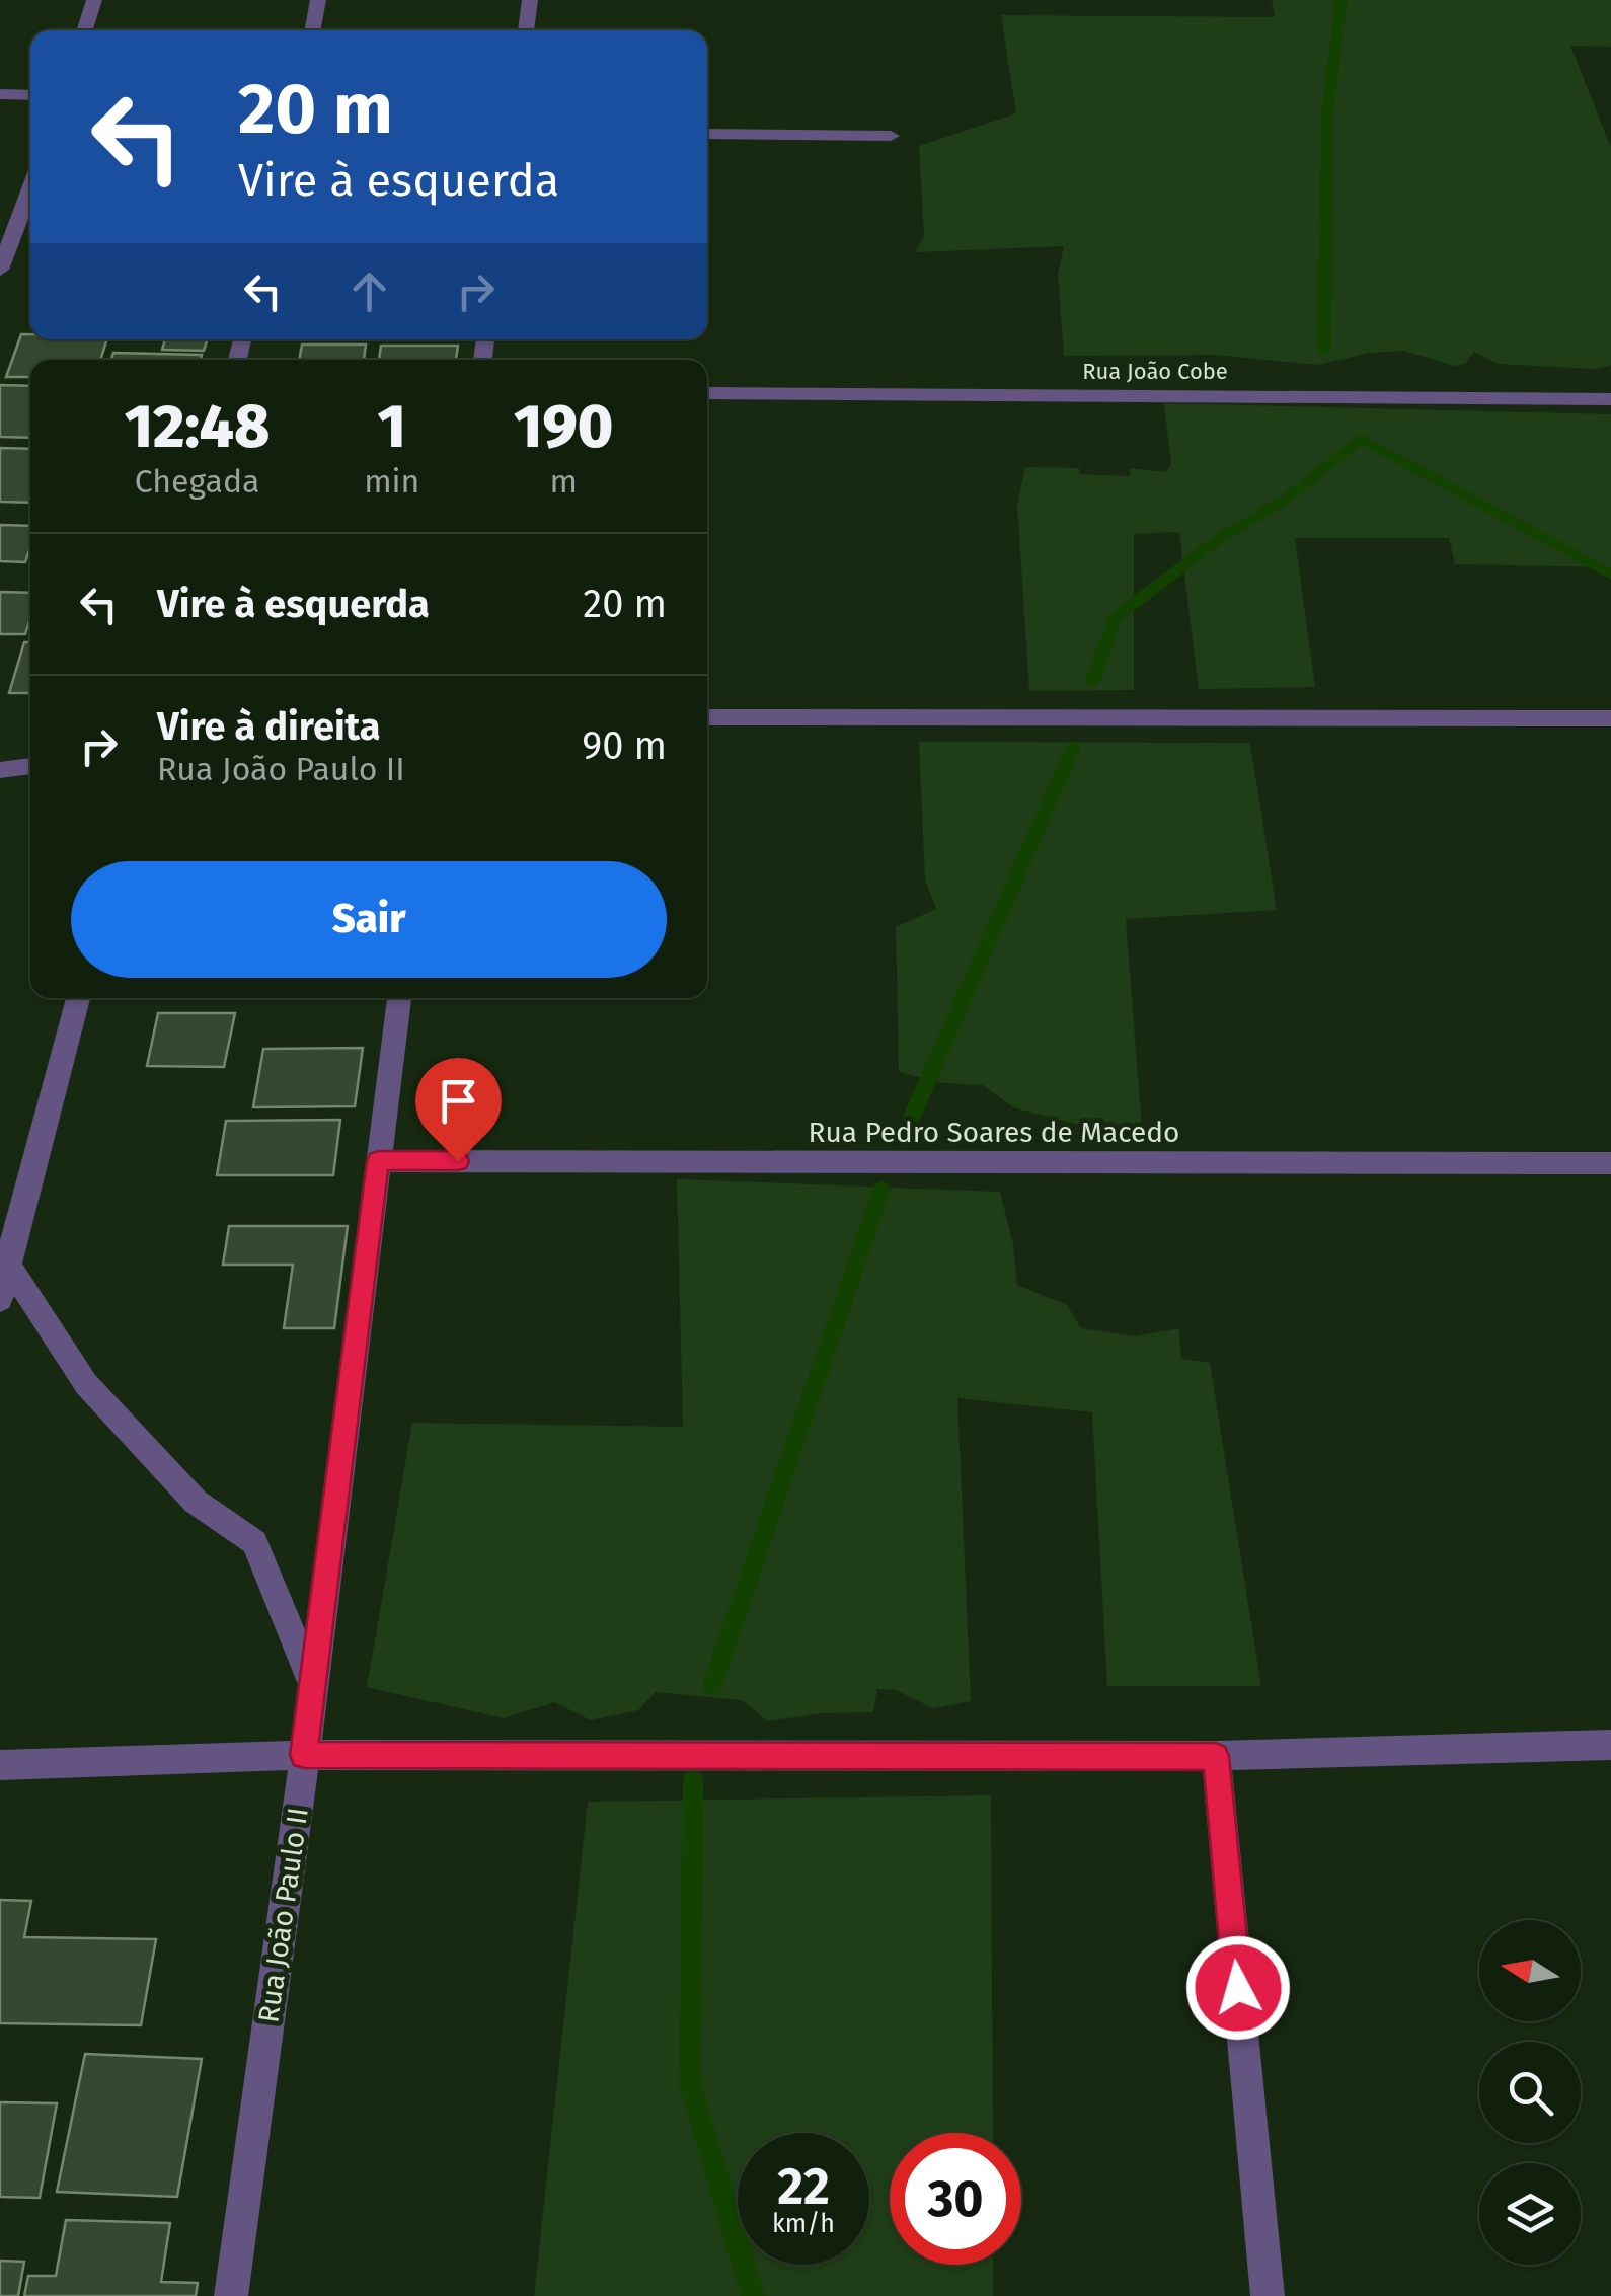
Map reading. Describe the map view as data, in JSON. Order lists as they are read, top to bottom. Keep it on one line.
{"streets":{"street":["Rua João Cobe","Rua Pedro Soares de Macedo","Rua João Paulo II"]},"crossings":[["Rua Pedro Soares de Macedo","Rua João Paulo II"]],"north":"left","page":{"turn":["20 m","Vire à esquerda"],"eta":["12:48","Chegada","1","min","190","m"],"list":[{"name":"Vire à esquerda","value":"20 m"},{"name":"Vire à direita","note":"Rua João Paulo II","value":"90 m"}],"buttons":"Sair","speed":"22 km/h","limit":"30"}}
